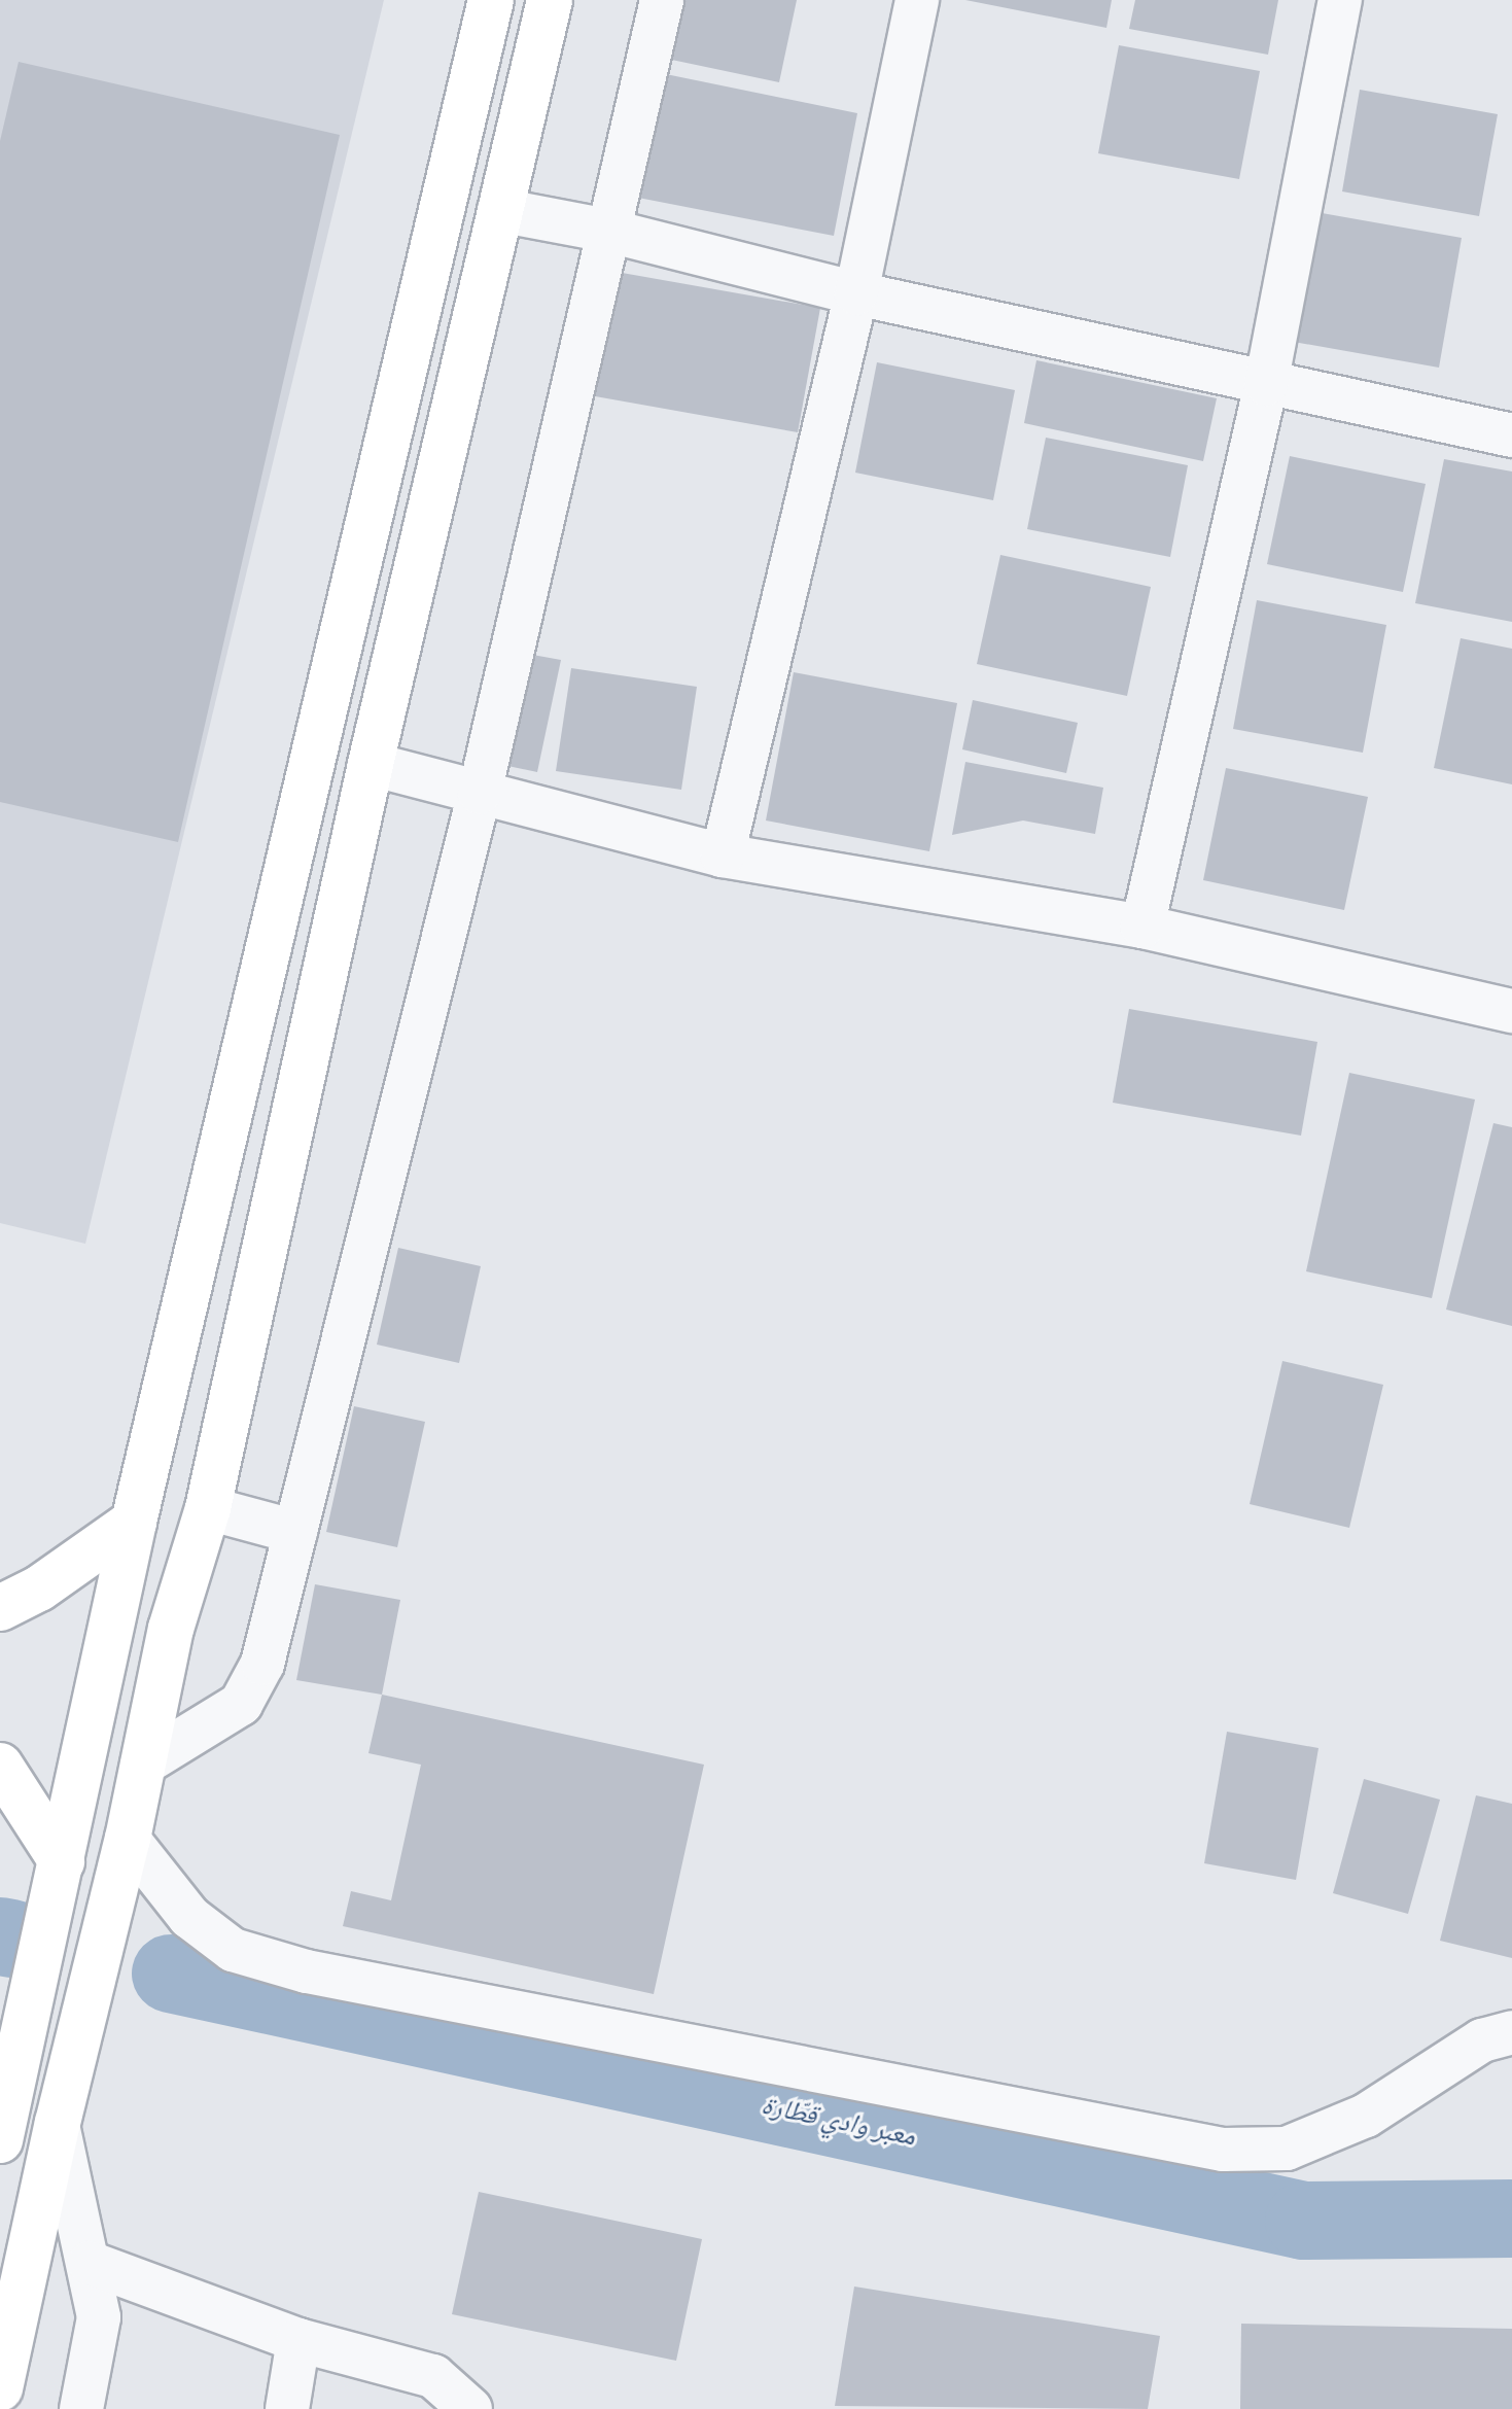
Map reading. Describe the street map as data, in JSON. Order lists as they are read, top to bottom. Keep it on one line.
{"water":["معبر وادي قطّارة"]}
